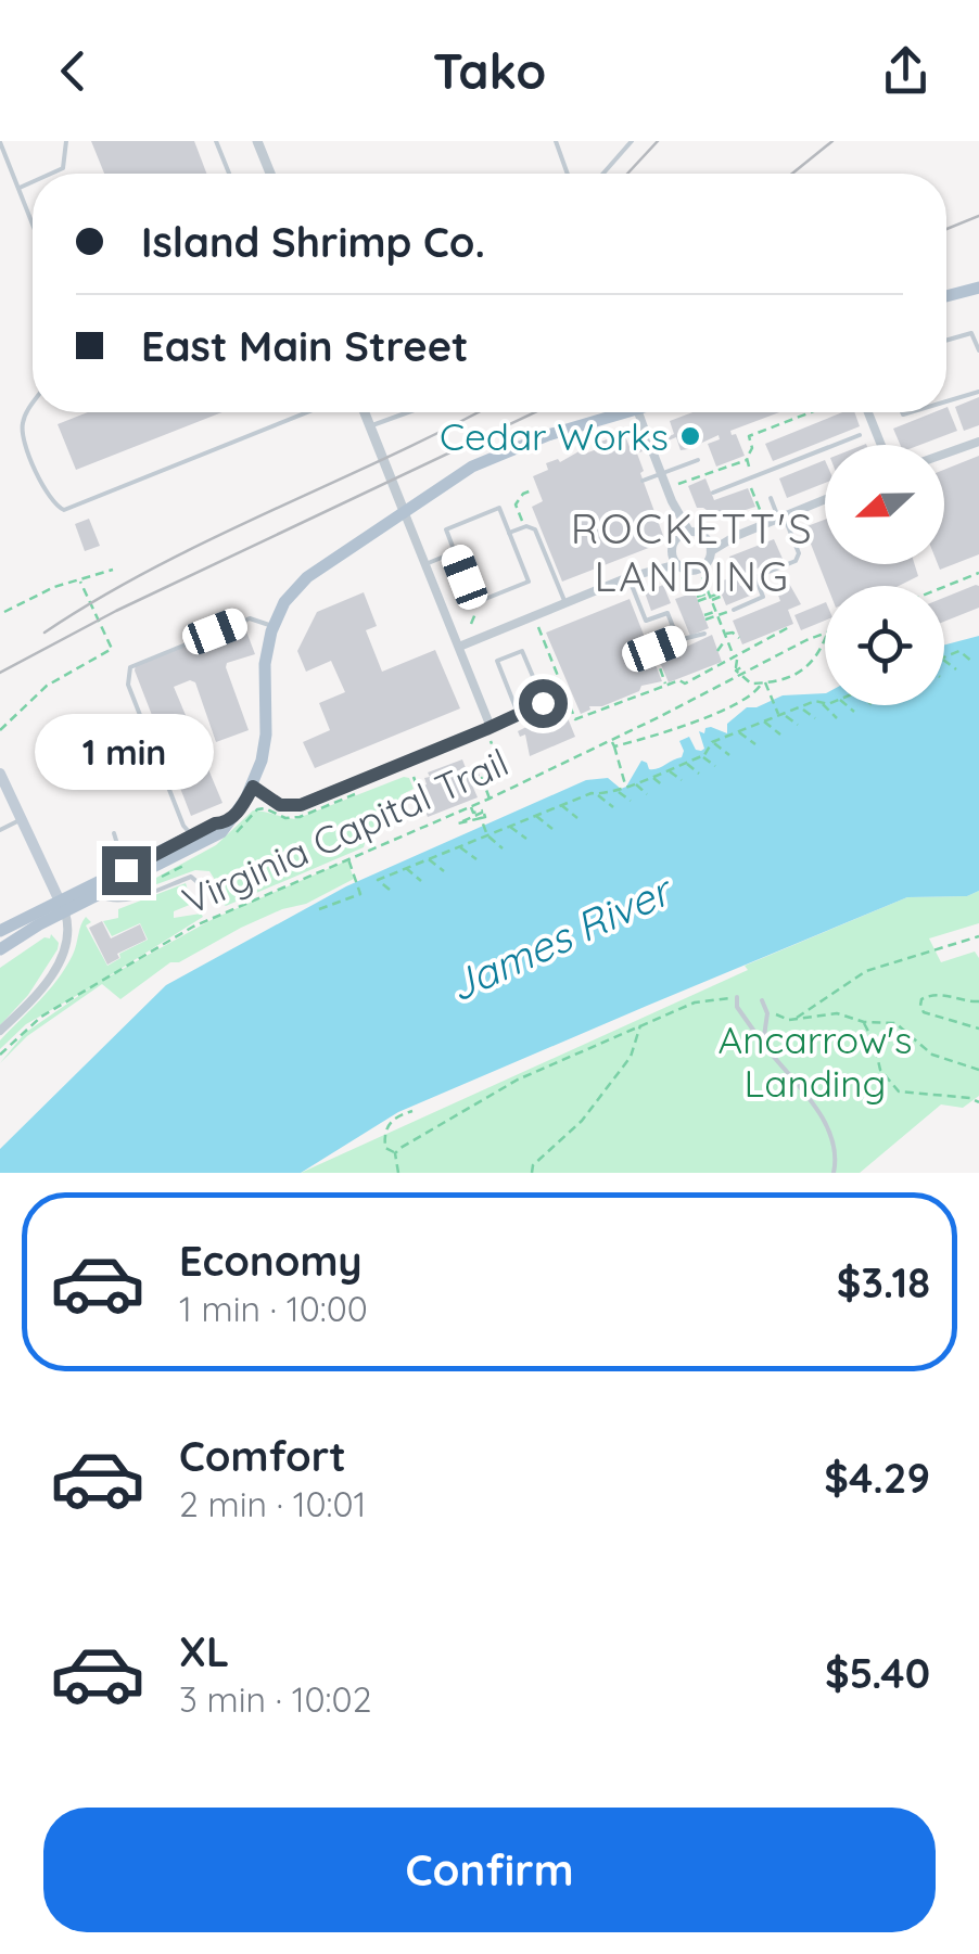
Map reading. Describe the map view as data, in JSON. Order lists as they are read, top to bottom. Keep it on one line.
{"streets":{"path":["Virginia Capital Trail"]},"districts":["ROCKETT'S LANDING"],"water":["James River"],"parks":["Ancarrow's Landing"],"places":["Cedar Works"],"north":"left","page":{"header":"Tako","banner":["Island Shrimp Co.","East Main Street"],"bubble":"1 min","list":[{"name":"Economy","note":"1 min · 10:00","value":"$3.18"},{"name":"Comfort","note":"2 min · 10:01","value":"$4.29"},{"name":"XL","note":"3 min · 10:02","value":"$5.40"}],"buttons":"Confirm"}}
